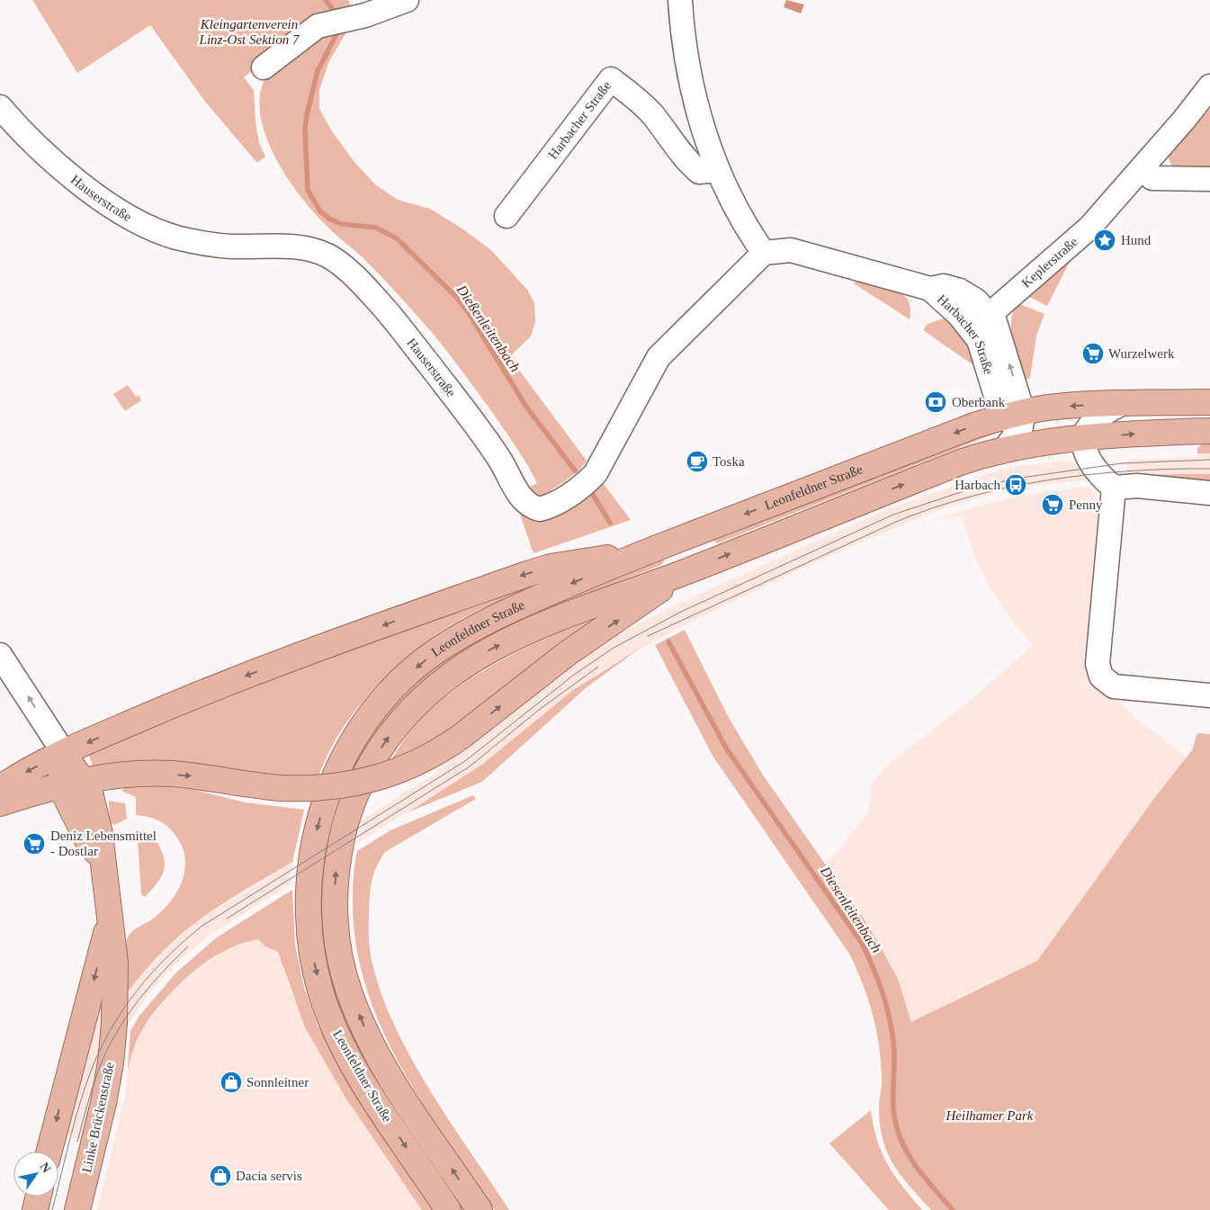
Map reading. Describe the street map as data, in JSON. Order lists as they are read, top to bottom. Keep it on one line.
{"streets":{"main road":["Leonfeldner Straße","Linke Brückenstraße"],"street":["Harbacher Straße","Hauserstraße","Keplerstraße"]},"crossings":[["Harbacher Straße","Hauserstraße"],["Harbacher Straße","Keplerstraße"],["Harbacher Straße","Leonfeldner Straße"]],"water":["Dießenleitenbach","Diesenleitenbach"],"parks":["Kleingartenverein Linz-Ost Sektion 7","Heilhamer Park"],"places":{"place":["Hund"],"supermarket":["Wurzelwerk","Penny","Deniz Lebensmittel - Dostlar"],"bank":["Oberbank"],"cafe":["Toska"],"bus stop":["Harbach"],"shop":["Sonnleitner","Dacia servis"]},"north":"top right"}
